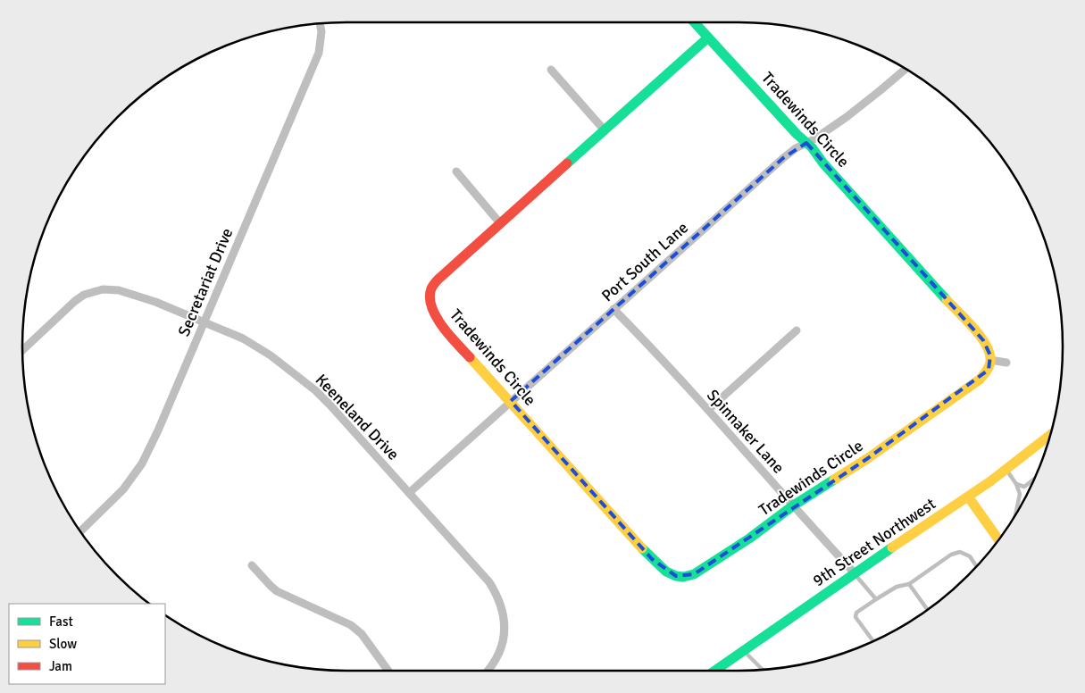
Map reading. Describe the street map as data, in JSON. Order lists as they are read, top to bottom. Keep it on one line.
{"streets":{"street":["Tradewinds Circle","Port South Lane","Secretariat Drive","Keeneland Drive","Spinnaker Lane","9th Street Northwest"]},"crossings":[["Tradewinds Circle","Port South Lane"],["Tradewinds Circle","Spinnaker Lane"],["Port South Lane","Keeneland Drive"],["Port South Lane","Spinnaker Lane"],["Secretariat Drive","Keeneland Drive"],["Spinnaker Lane","9th Street Northwest"]],"legend":["Fast","Slow","Jam"]}
